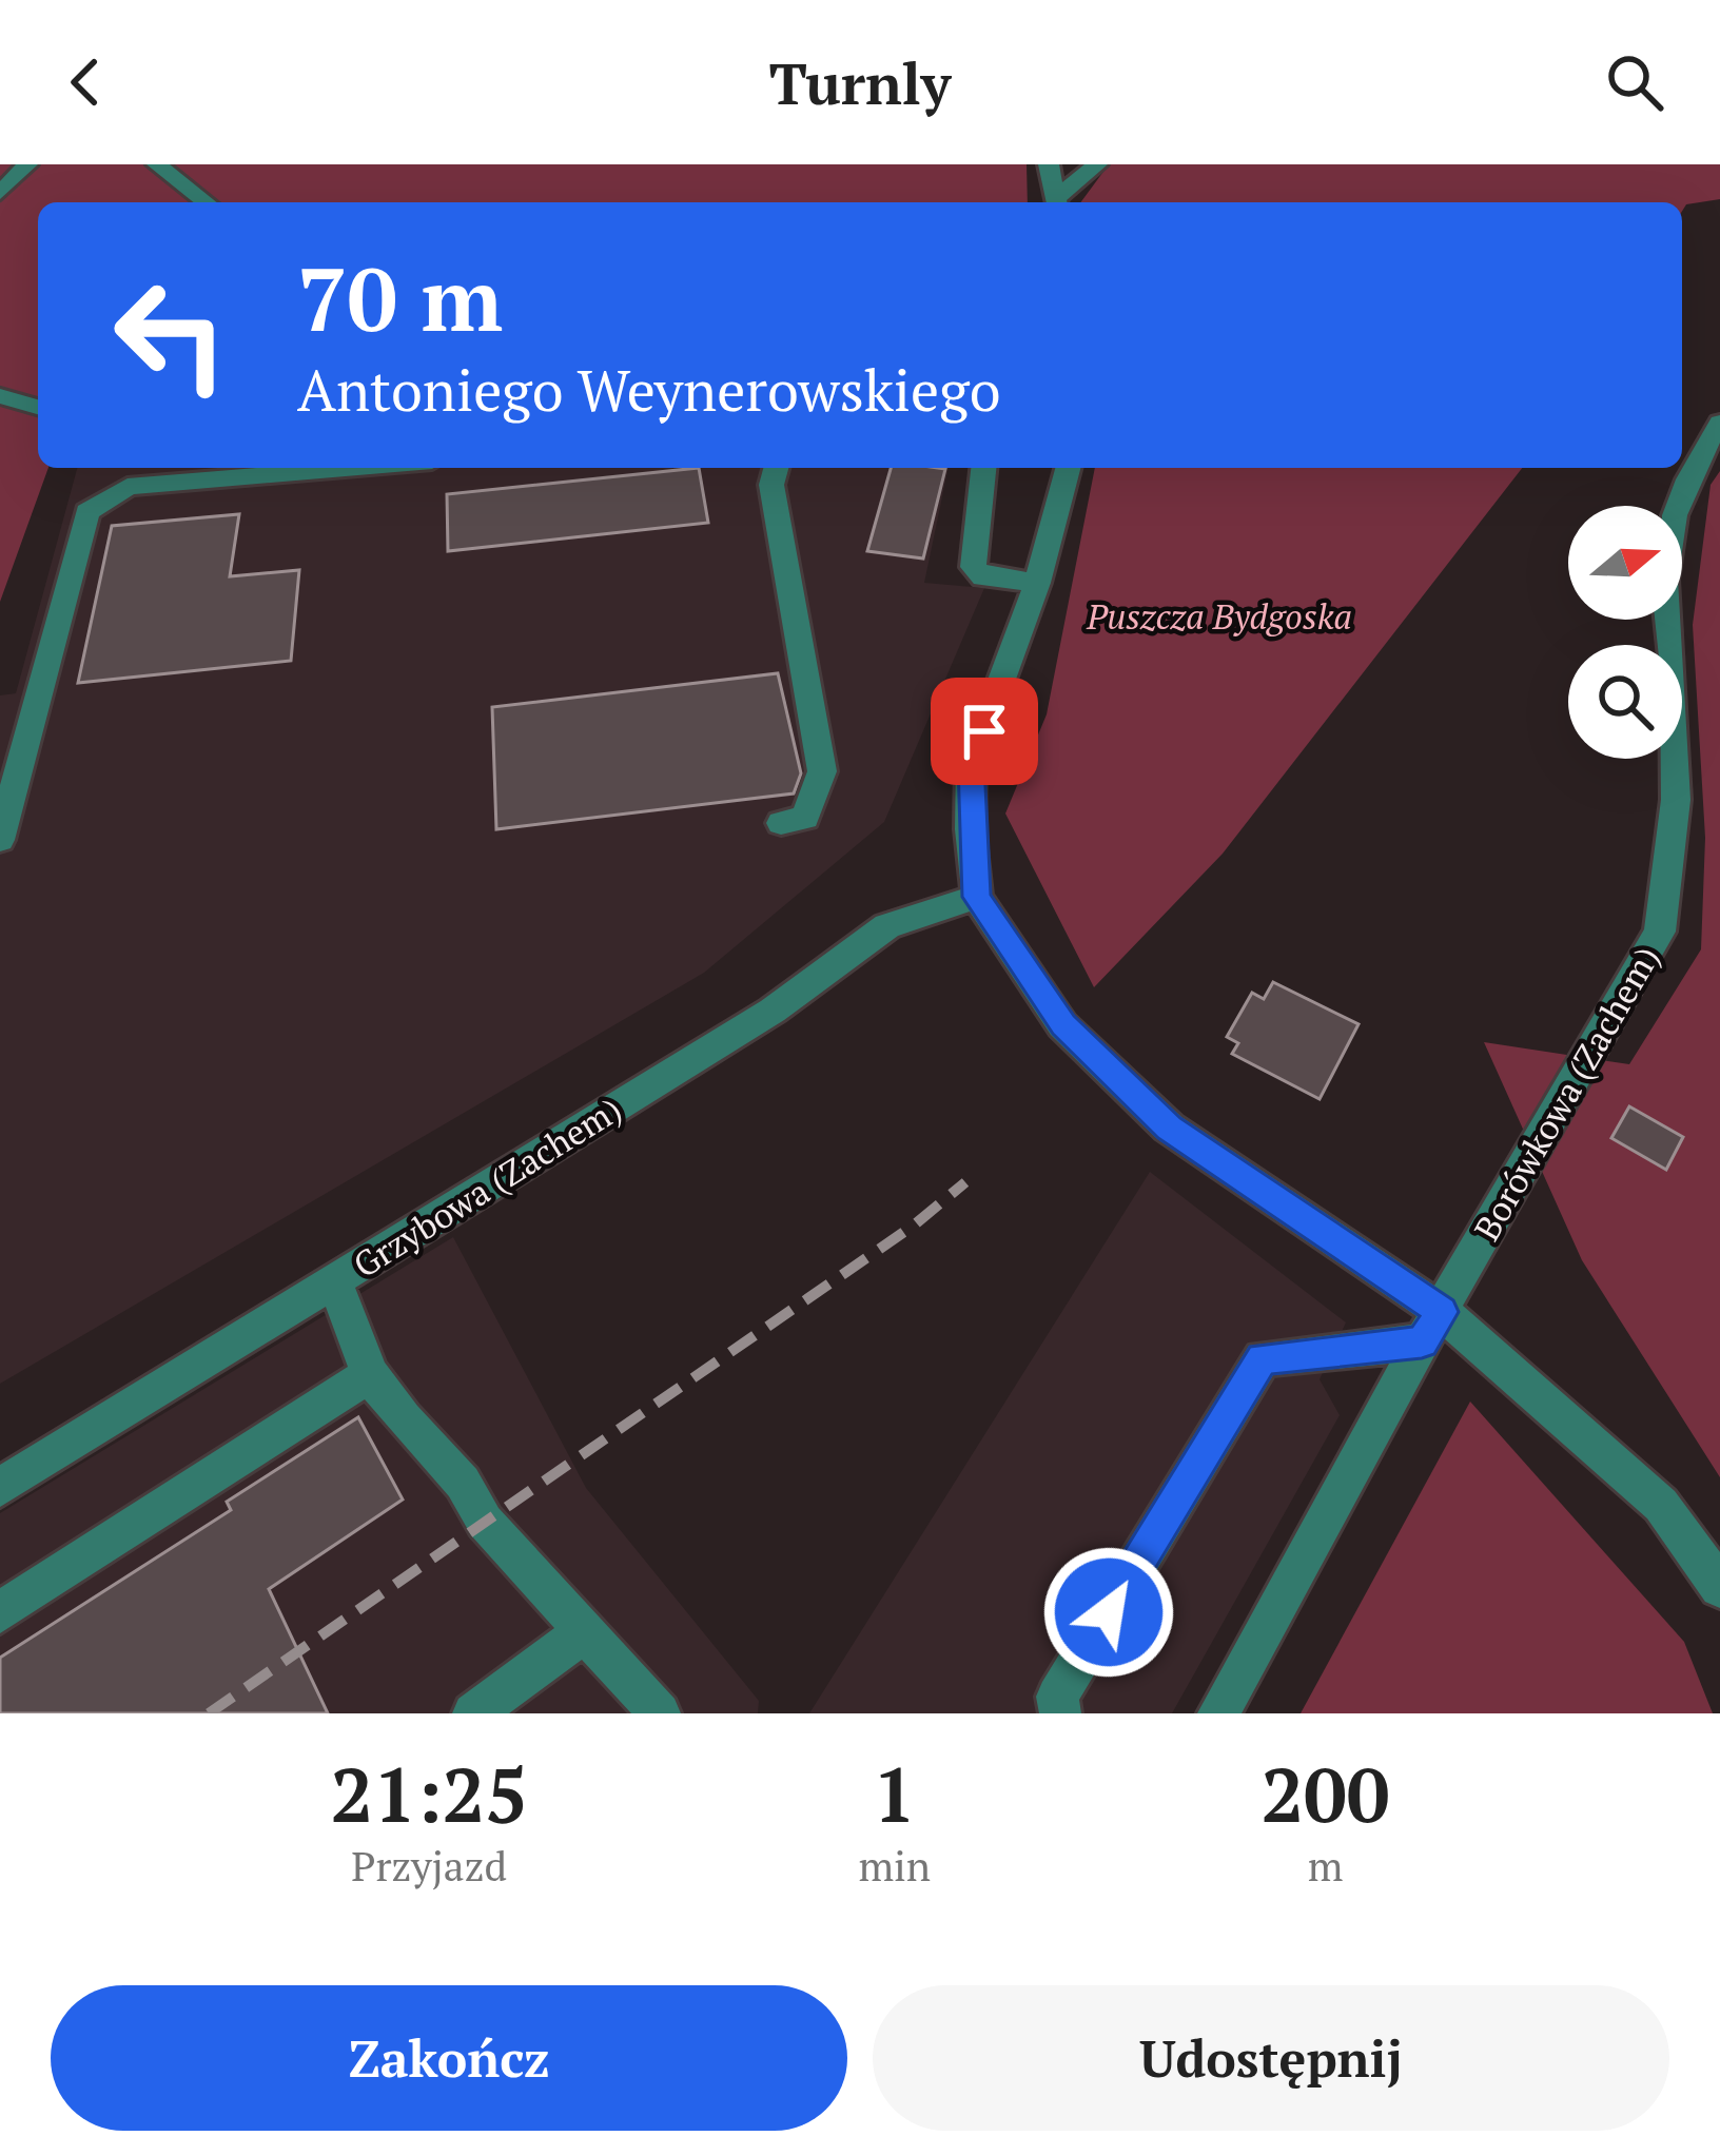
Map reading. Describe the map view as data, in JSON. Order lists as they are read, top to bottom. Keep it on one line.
{"streets":{"street":["Borówkowa (Zachem)","Grzybowa (Zachem)"]},"parks":["Puszcza Bydgoska"],"north":"right","page":{"header":"Turnly","turn":["70 m","Antoniego Weynerowskiego"],"eta":["21:25","Przyjazd","1","min","200","m"],"buttons":["Zakończ","Udostępnij"]}}
